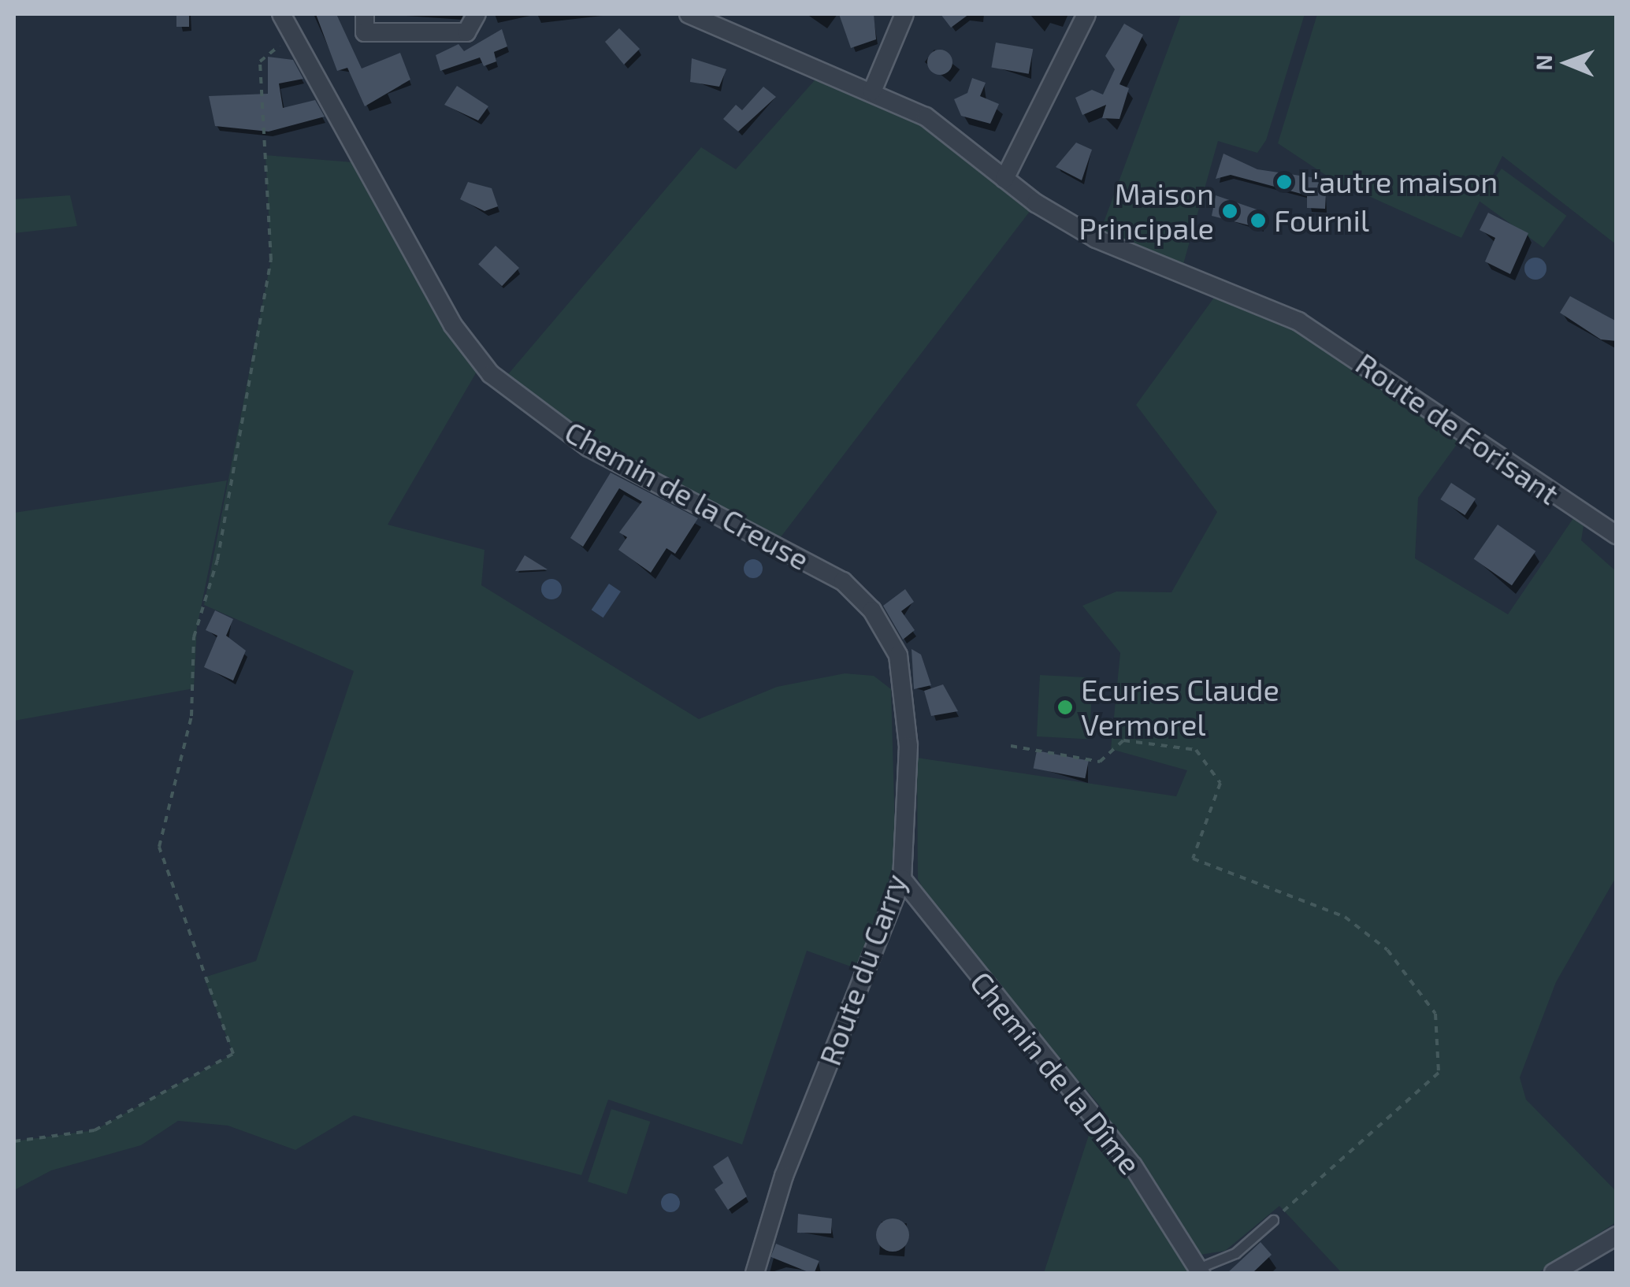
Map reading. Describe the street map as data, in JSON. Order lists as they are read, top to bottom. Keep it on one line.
{"streets":{"street":["Route de Forisant","Chemin de la Creuse","Route du Carry","Chemin de la Dîme"]},"crossings":[["Chemin de la Creuse","Route du Carry"],["Route du Carry","Chemin de la Dîme"]],"places":["L'autre maison","Maison Principale","Fournil","Ecuries Claude Vermorel"],"north":"left"}
